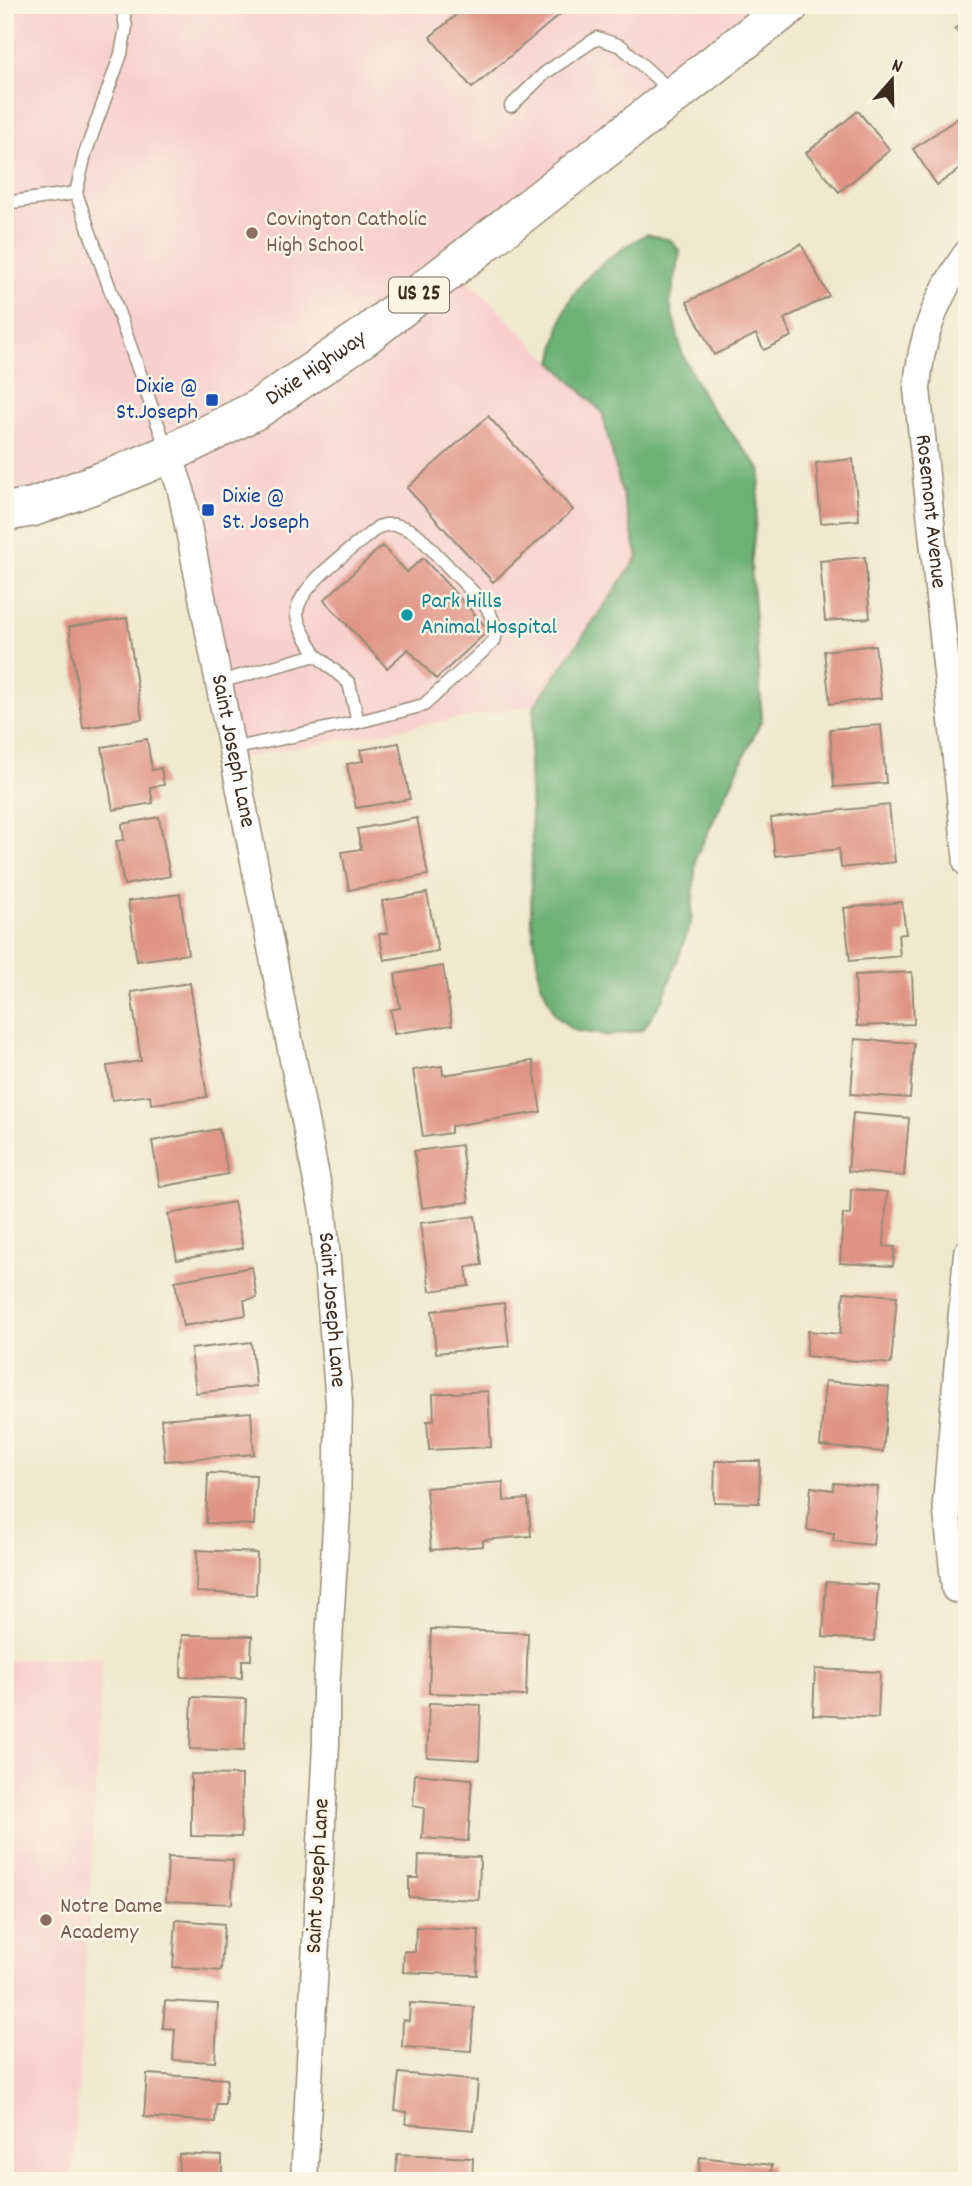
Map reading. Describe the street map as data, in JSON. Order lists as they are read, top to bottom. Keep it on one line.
{"streets":{"main road":["US 25","Dixie Highway"],"street":["Rosemont Avenue","Saint Joseph Lane"]},"crossings":[["Dixie Highway","Saint Joseph Lane"]],"places":{"other":["Covington Catholic High School","Park Hills Animal Hospital","Notre Dame Academy"],"transit":["Dixie @ St.Joseph","Dixie @ St. Joseph"]},"north":"top"}
